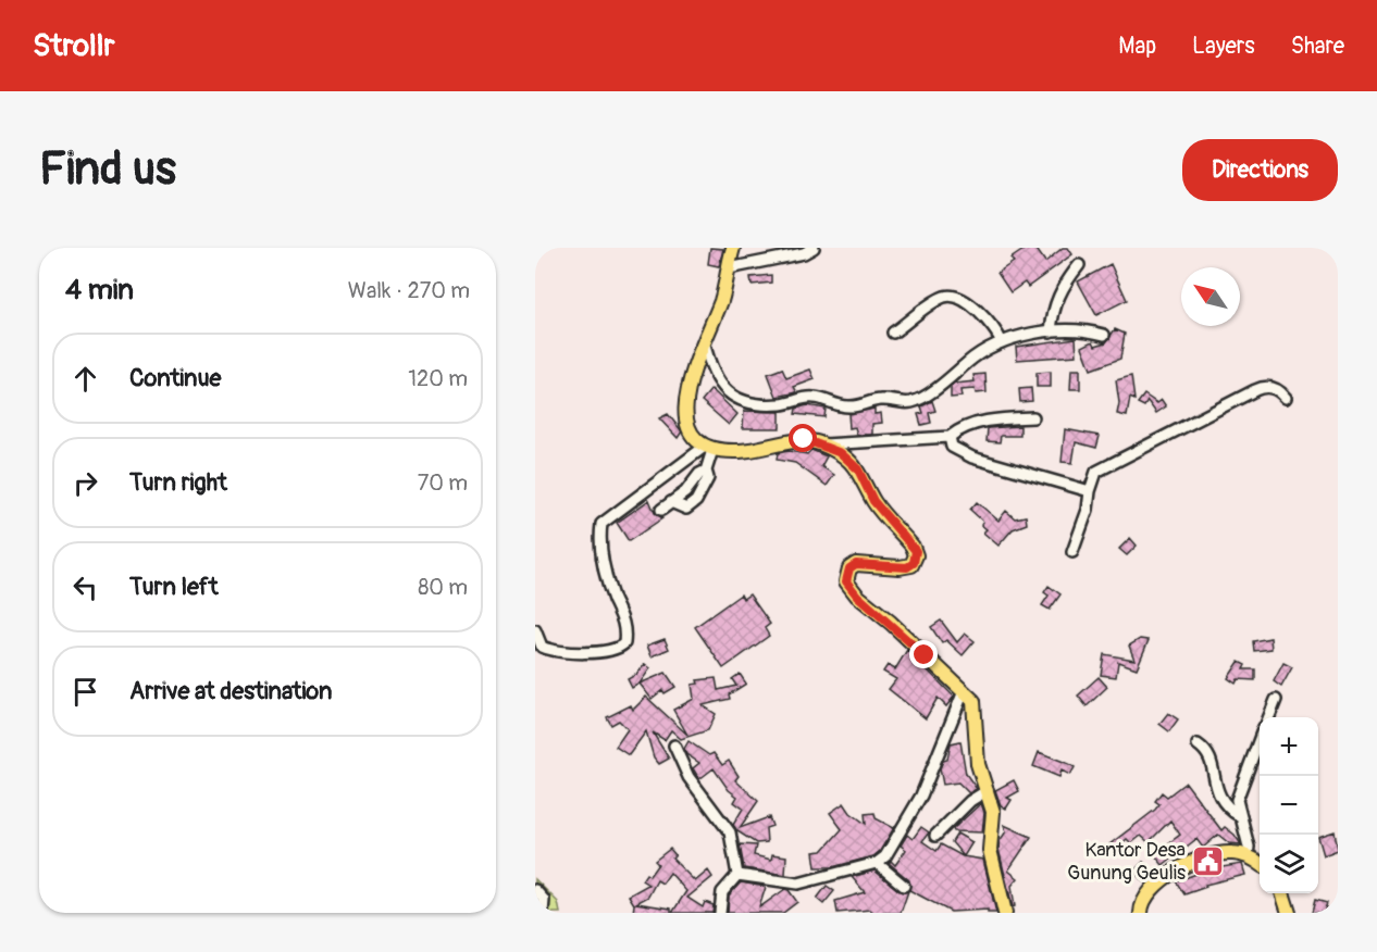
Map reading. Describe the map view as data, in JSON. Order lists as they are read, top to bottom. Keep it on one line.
{"places":{"public building":["Kantor Desa Gunung Geulis"]},"north":"top left","page":{"header":"Strollr","nav":["Map","Layers","Share"],"buttons":"Directions","title":"Find us","heading":["4 min","Walk · 270 m"],"list":[["Continue","120 m"],["Turn right","70 m"],["Turn left","80 m"],"Arrive at destination"],"map_buttons":["+","−"]}}
